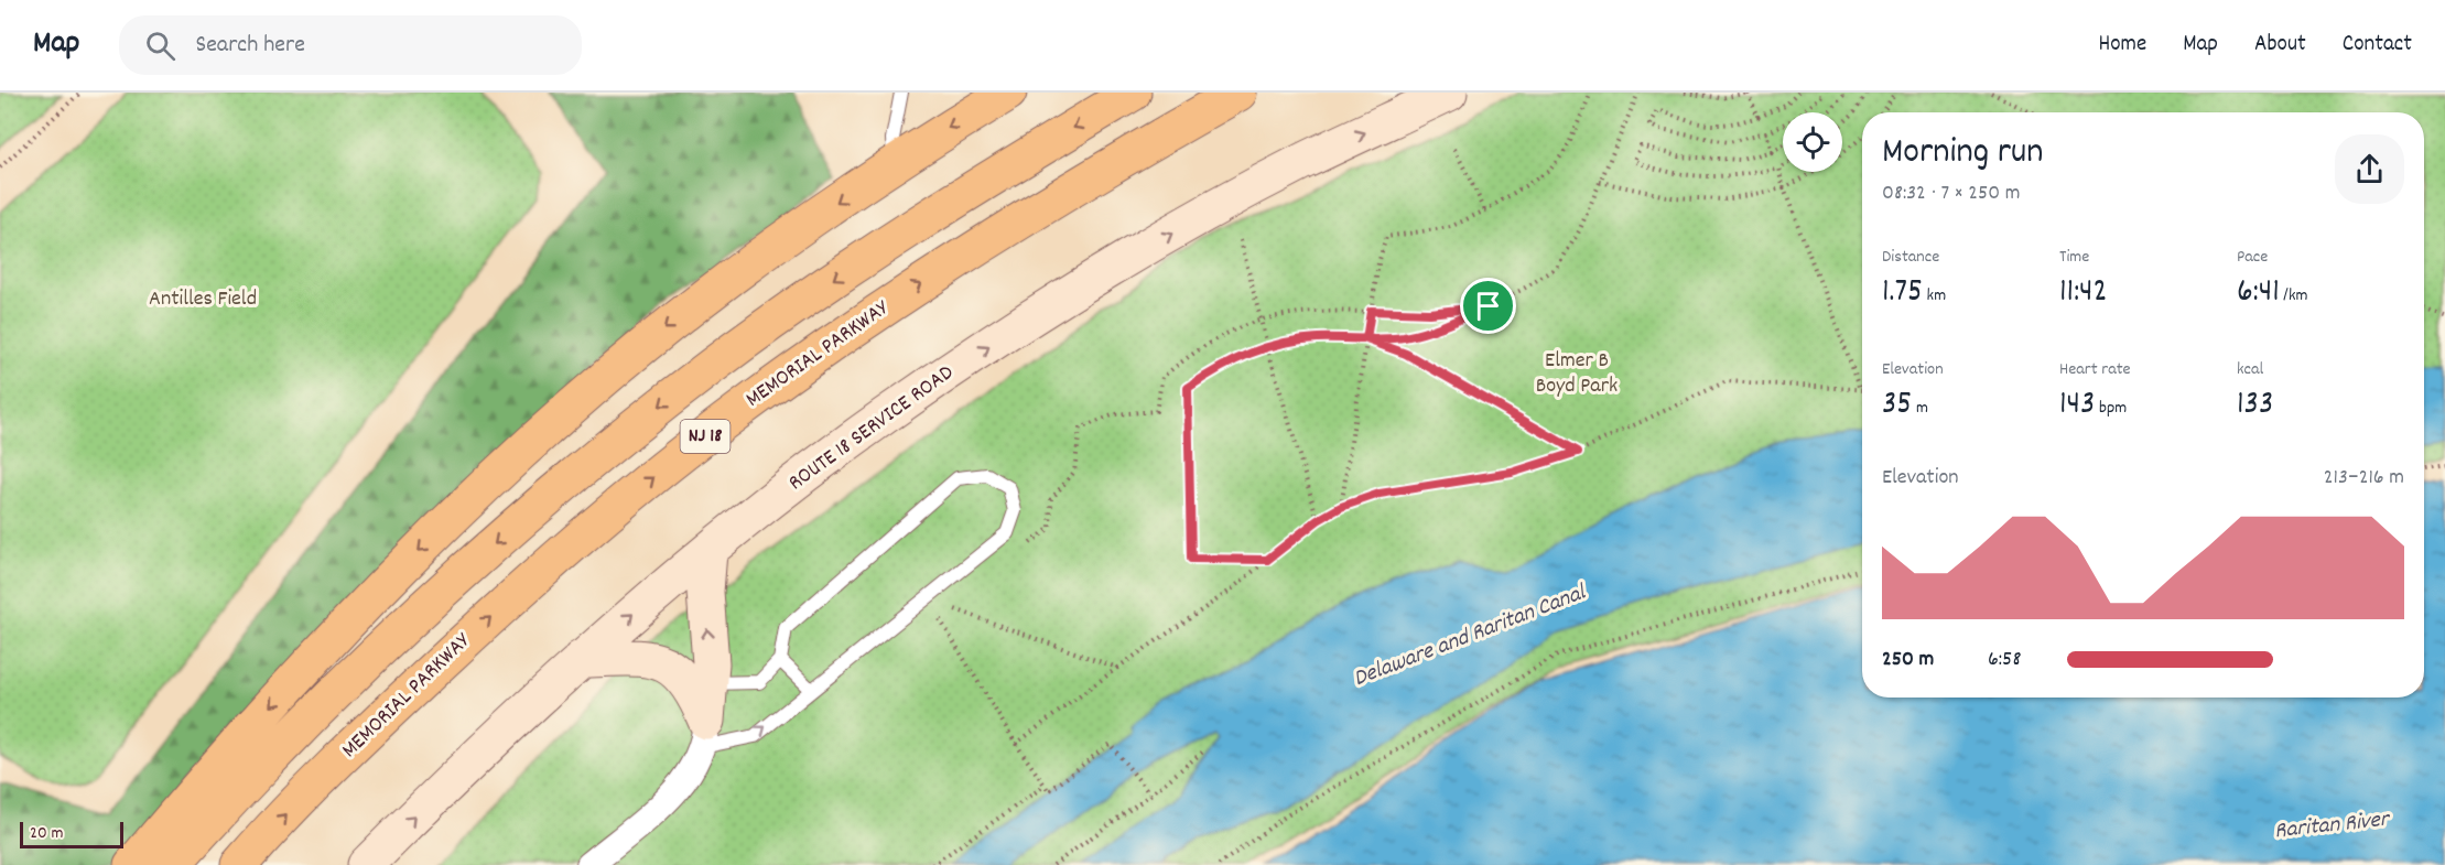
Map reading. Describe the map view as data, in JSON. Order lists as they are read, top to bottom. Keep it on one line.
{"streets":{"highway":["MEMORIAL PARKWAY","NJ 18"],"main road":["ROUTE 18 SERVICE ROAD"]},"one_way":["ROUTE 18 SERVICE ROAD"],"water":["Delaware and Raritan Canal","Raritan River"],"parks":["Antilles Field","Elmer B Boyd Park"],"scale_bar":"20 m","page":{"header":"Map","search":"Search here","nav":["Home","Map","About","Contact"],"heading":["Morning run","08:32 · 7 × 250 m"],"stats":[["Distance","1.75 km"],["Time","11:42"],["Pace","6:41 /km"],["Elevation","35 m"],["Heart rate","143 bpm"],["kcal","133"]],"chart":["Elevation","213–216 m"],"list":[{"name":"250 m","note":"6:58"}],"scale":"20 m"}}
